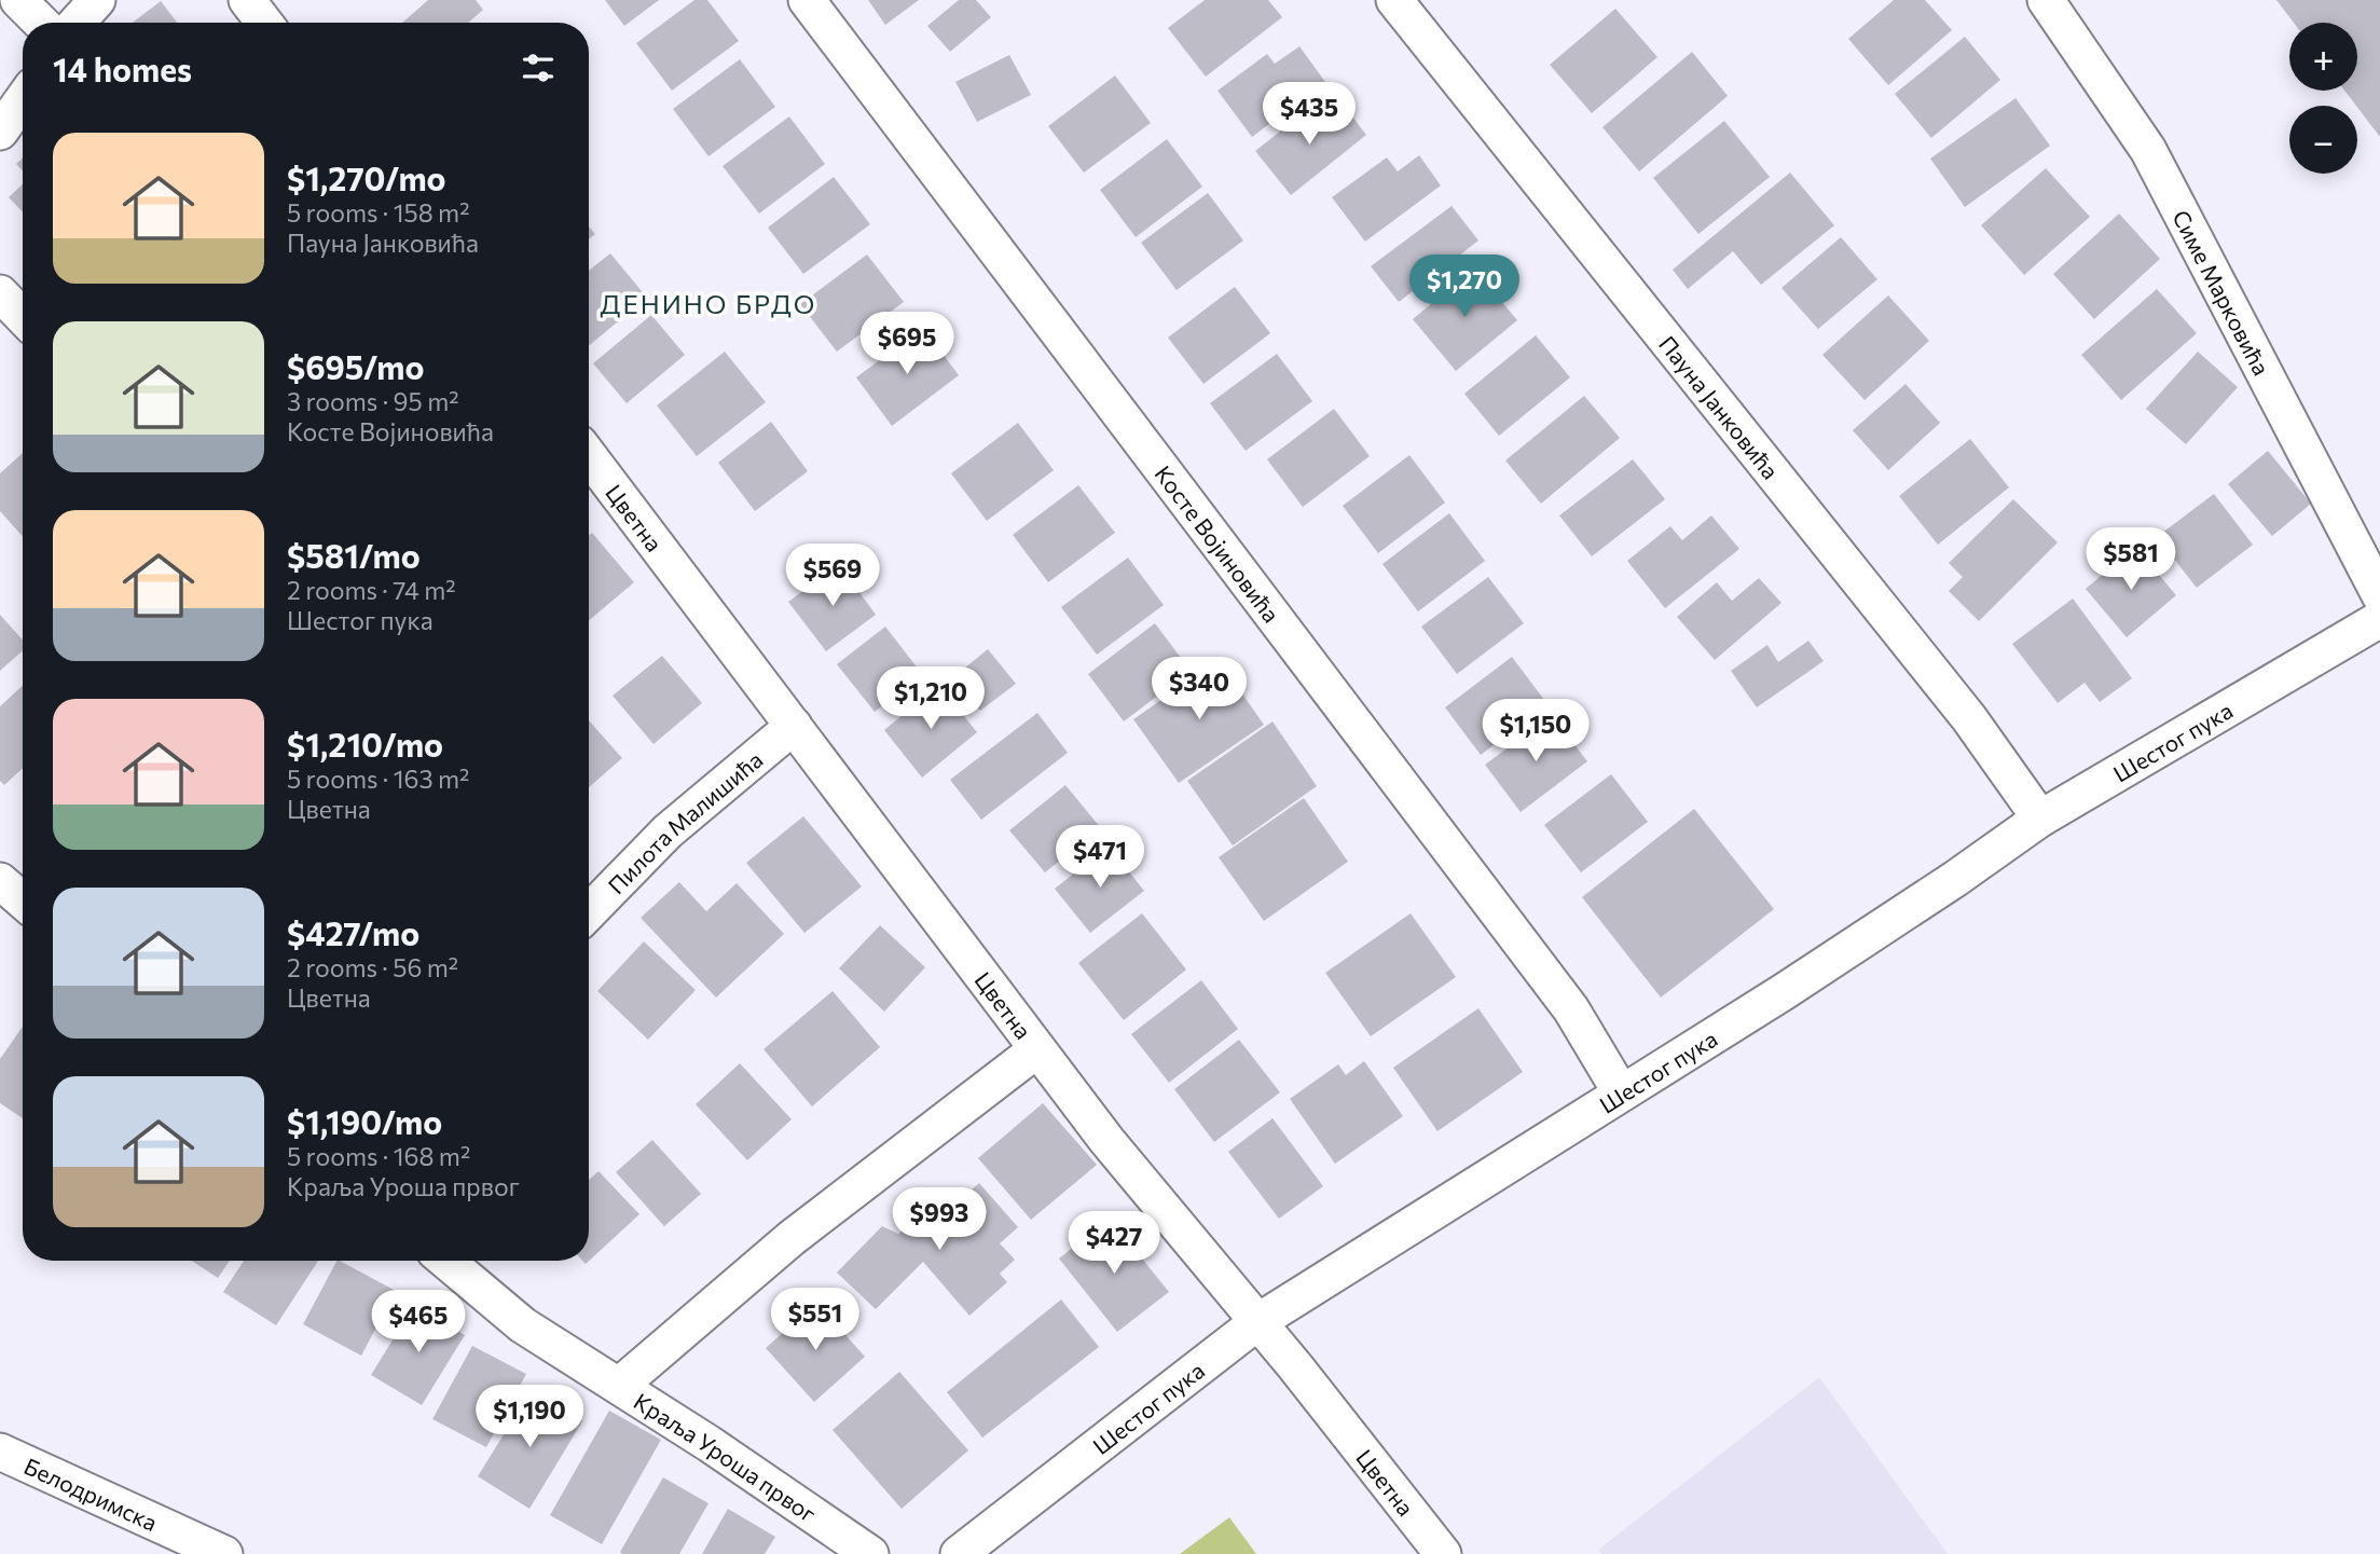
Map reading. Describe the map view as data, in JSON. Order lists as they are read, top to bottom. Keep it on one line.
{"streets":{"street":["Симе Марковића","Пауна Јанковића","Цветна","Косте Војиновића","Шестог пука","Пилота Малишића","Краља Уроша првог","Белодримска"]},"crossings":[["Пауна Јанковића","Шестог пука"],["Цветна","Шестог пука"],["Цветна","Пилота Малишића"],["Косте Војиновића","Шестог пука"]],"districts":["ДЕНИНО БРДО"],"page":{"map_buttons":["+","−"],"heading":"14 homes","price":["$435","$1,270","$695","$581","$569","$340","$1,210","$1,150","$471","$993","$427","$551","$465","$1,190"],"list":[{"name":"$1,270/mo","note":"5 rooms · 158 m² · Пауна Јанковића"},{"name":"$695/mo","note":"3 rooms · 95 m² · Косте Војиновића"},{"name":"$581/mo","note":"2 rooms · 74 m² · Шестог пука"},{"name":"$1,210/mo","note":"5 rooms · 163 m² · Цветна"},{"name":"$427/mo","note":"2 rooms · 56 m² · Цветна"},{"name":"$1,190/mo","note":"5 rooms · 168 m² · Краља Уроша првог"}]}}
